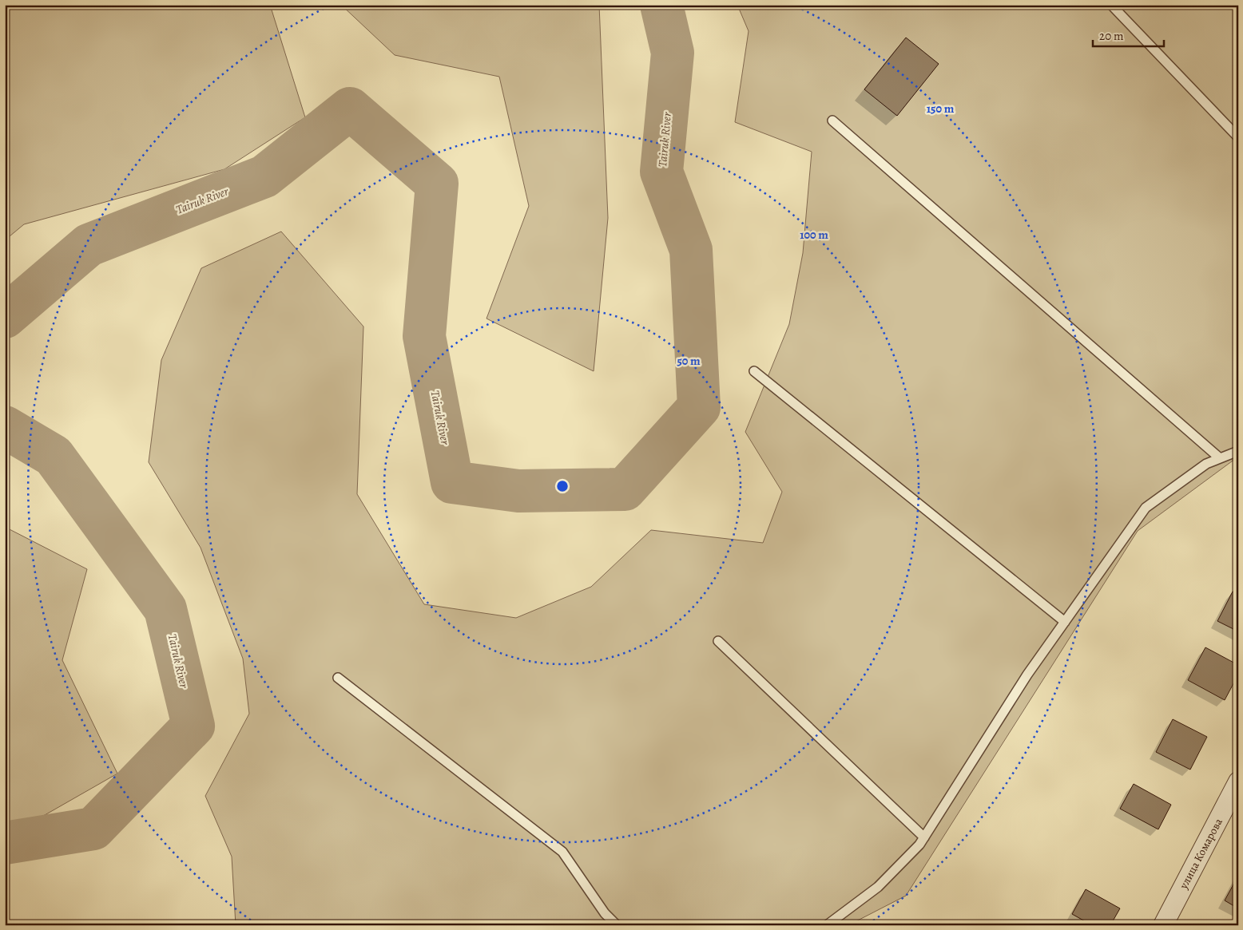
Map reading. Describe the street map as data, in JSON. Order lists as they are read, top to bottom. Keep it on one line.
{"streets":{"street":["улица Комарова"]},"water":["Tairuk River"],"scale_bar":"20 m","rings":["150 m","100 m","50 m"]}
